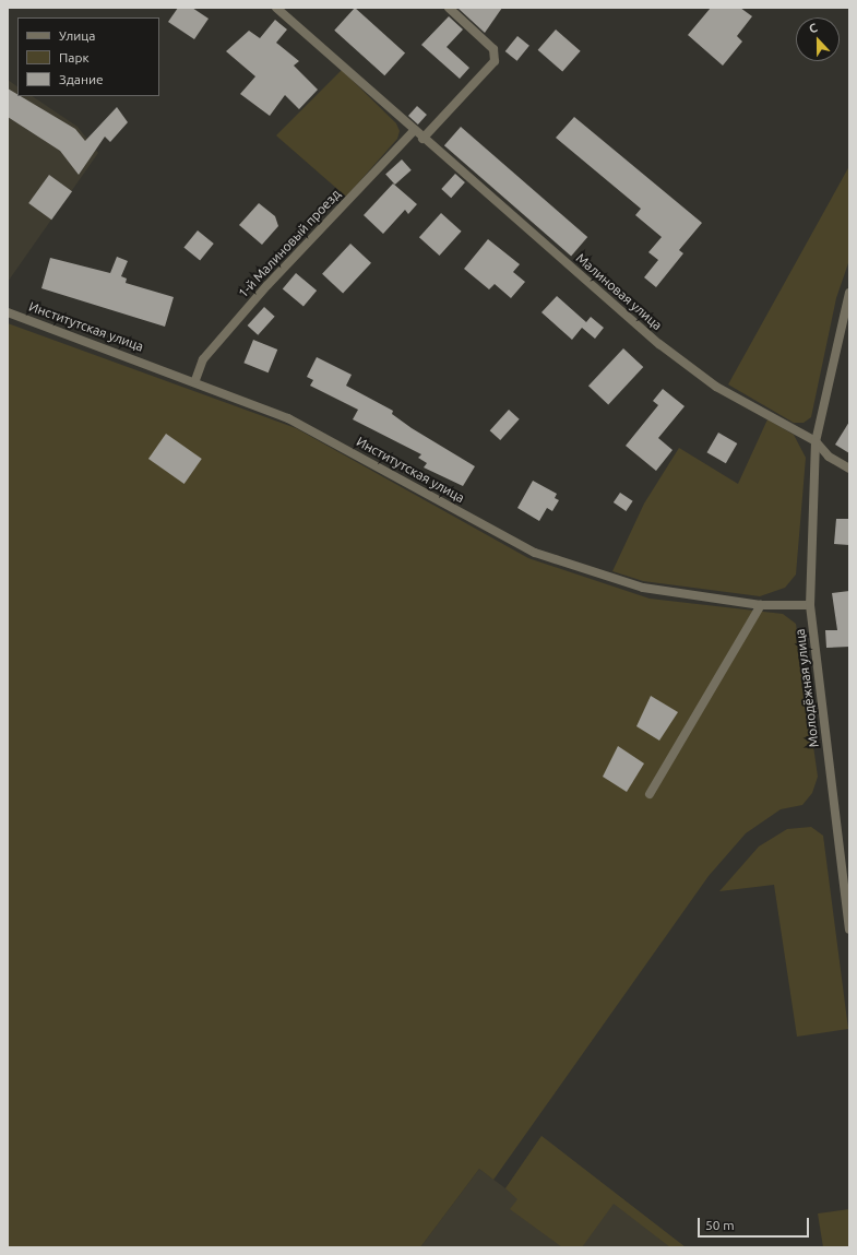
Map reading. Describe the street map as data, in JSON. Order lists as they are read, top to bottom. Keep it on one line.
{"streets":{"street":["1-й Малиновый проезд","Малиновая улица","Институтская улица","Молодёжная улица"]},"crossings":[["1-й Малиновый проезд","Малиновая улица"],["1-й Малиновый проезд","Институтская улица"],["Малиновая улица","Молодёжная улица"],["Институтская улица","Молодёжная улица"]],"legend":["Улица","Парк","Здание"],"scale_bar":"50 m","north":"top"}
